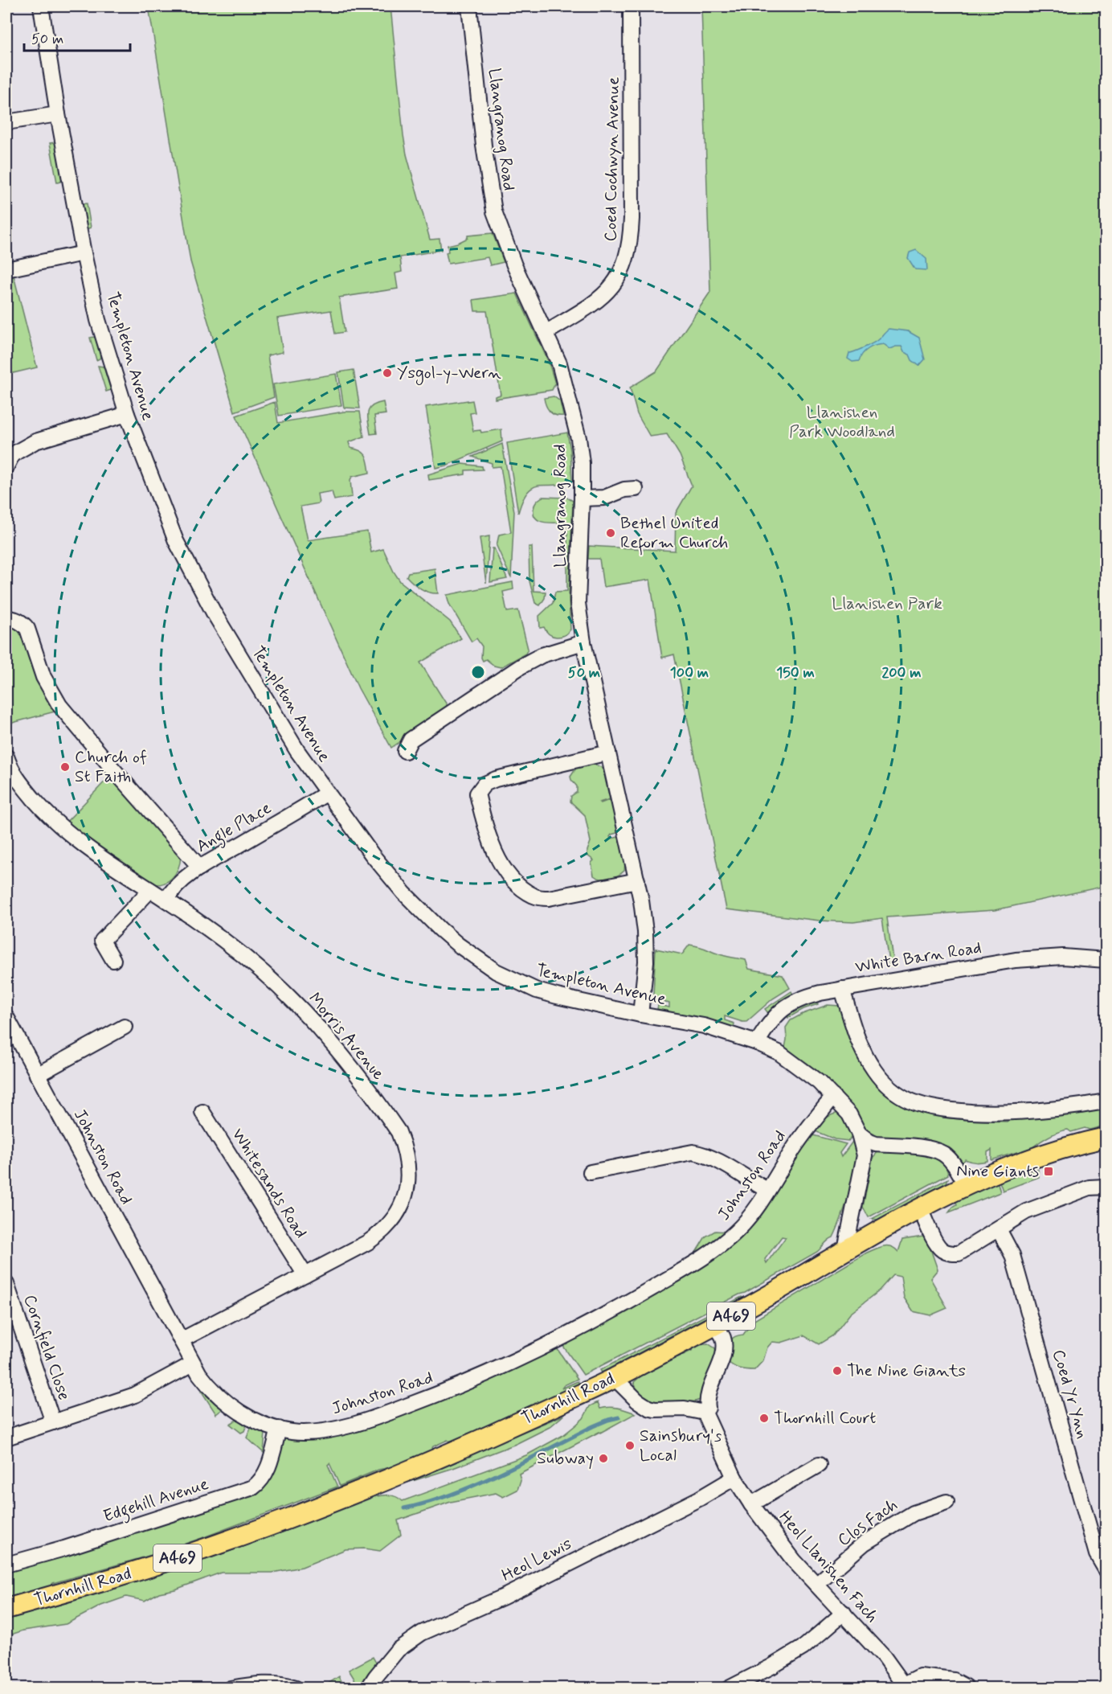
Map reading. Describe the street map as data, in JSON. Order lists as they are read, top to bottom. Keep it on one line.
{"streets":{"main road":["A469","Thornhill Road"],"street":["Llangranog Road","Coed Cochwyn Avenue","Templeton Avenue","Angle Place","White Barn Road","Morris Avenue","Johnston Road","Whitesands Road","Cornfield Close","Coed Yr Ynn","Edgehill Avenue","Clos Fach","Heol Lewis","Heol Llanishen Fach"]},"crossings":[["Llangranog Road","Coed Cochwyn Avenue"],["Llangranog Road","Templeton Avenue"],["Templeton Avenue","Angle Place"],["Templeton Avenue","White Barn Road"],["Templeton Avenue","Johnston Road"],["Templeton Avenue","Thornhill Road"],["Angle Place","Morris Avenue"],["Morris Avenue","Johnston Road"],["Morris Avenue","Whitesands Road"],["Johnston Road","Edgehill Avenue"],["Clos Fach","Heol Llanishen Fach"],["Heol Lewis","Heol Llanishen Fach"]],"parks":["Llanishen Park Woodland","Llanishen Park"],"places":{"other":["Ysgol-y-Wern","Bethel United Reform Church","Church of St Faith","The Nine Giants","Thornhill Court","Sainsbury's Local","Subway"],"transit":["Nine Giants"]},"scale_bar":"50 m","rings":["50 m","100 m","150 m","200 m"]}
